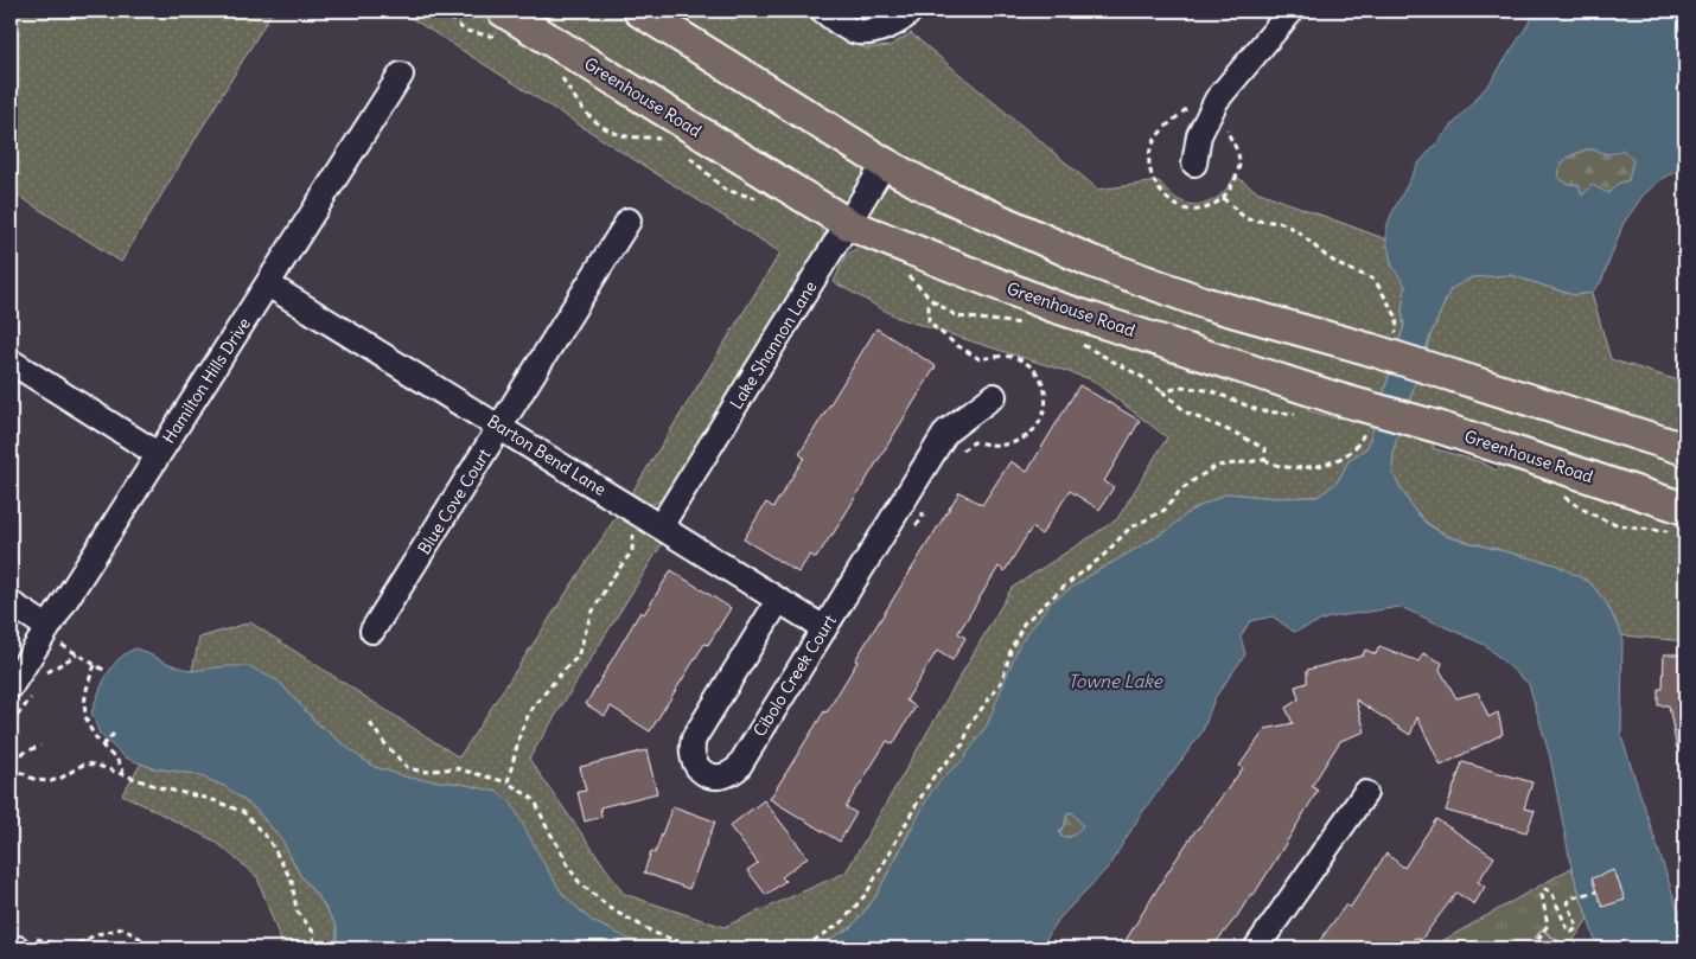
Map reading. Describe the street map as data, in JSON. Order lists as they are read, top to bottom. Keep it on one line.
{"streets":{"main road":["Greenhouse Road"],"street":["Lake Shannon Lane","Hamilton Hills Drive","Barton Bend Lane","Blue Cove Court","Cibolo Creek Court"]},"crossings":[["Greenhouse Road","Lake Shannon Lane"],["Lake Shannon Lane","Barton Bend Lane"],["Hamilton Hills Drive","Barton Bend Lane"],["Barton Bend Lane","Blue Cove Court"],["Barton Bend Lane","Cibolo Creek Court"]],"water":["Towne Lake"]}
